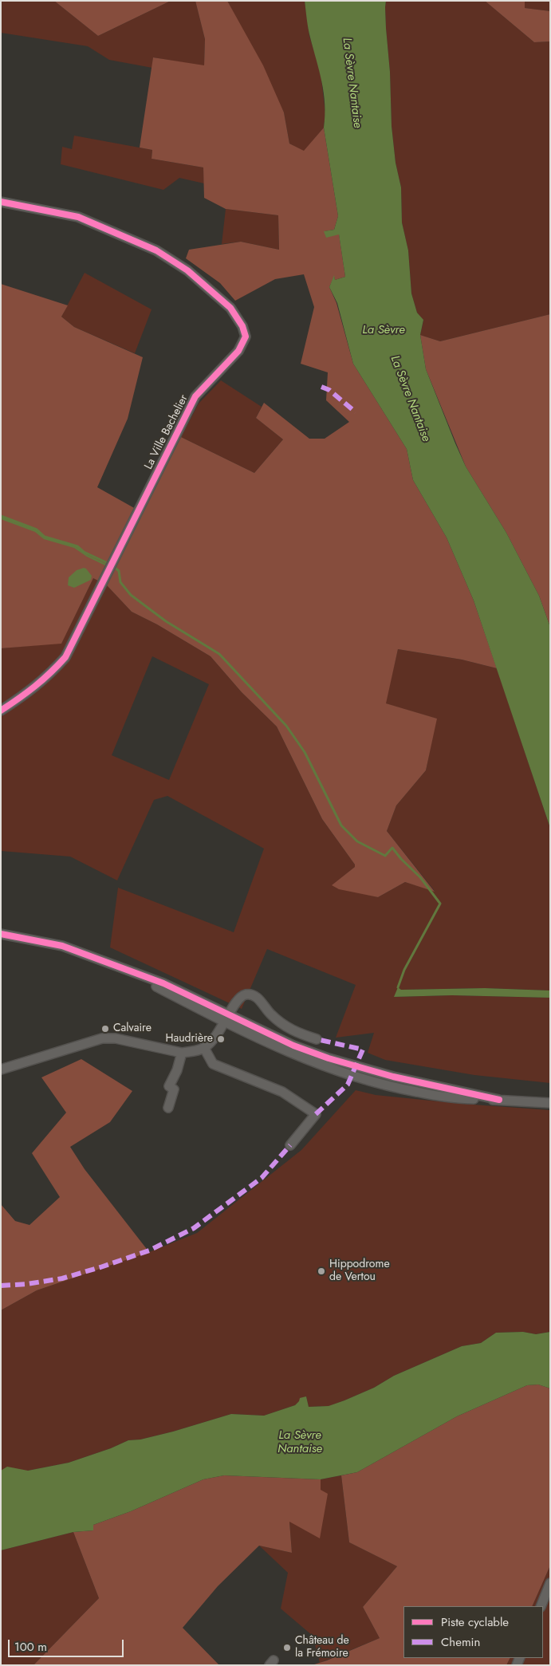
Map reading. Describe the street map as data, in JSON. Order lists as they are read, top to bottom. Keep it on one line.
{"streets":{"street":["La Ville Bachelier"]},"water":["La Sèvre Nantaise","La Sèvre"],"places":["Calvaire","Haudrière","Hippodrome de Vertou","Château de la Frémoire"],"legend":["Piste cyclable","Chemin"],"scale_bar":"100 m"}
